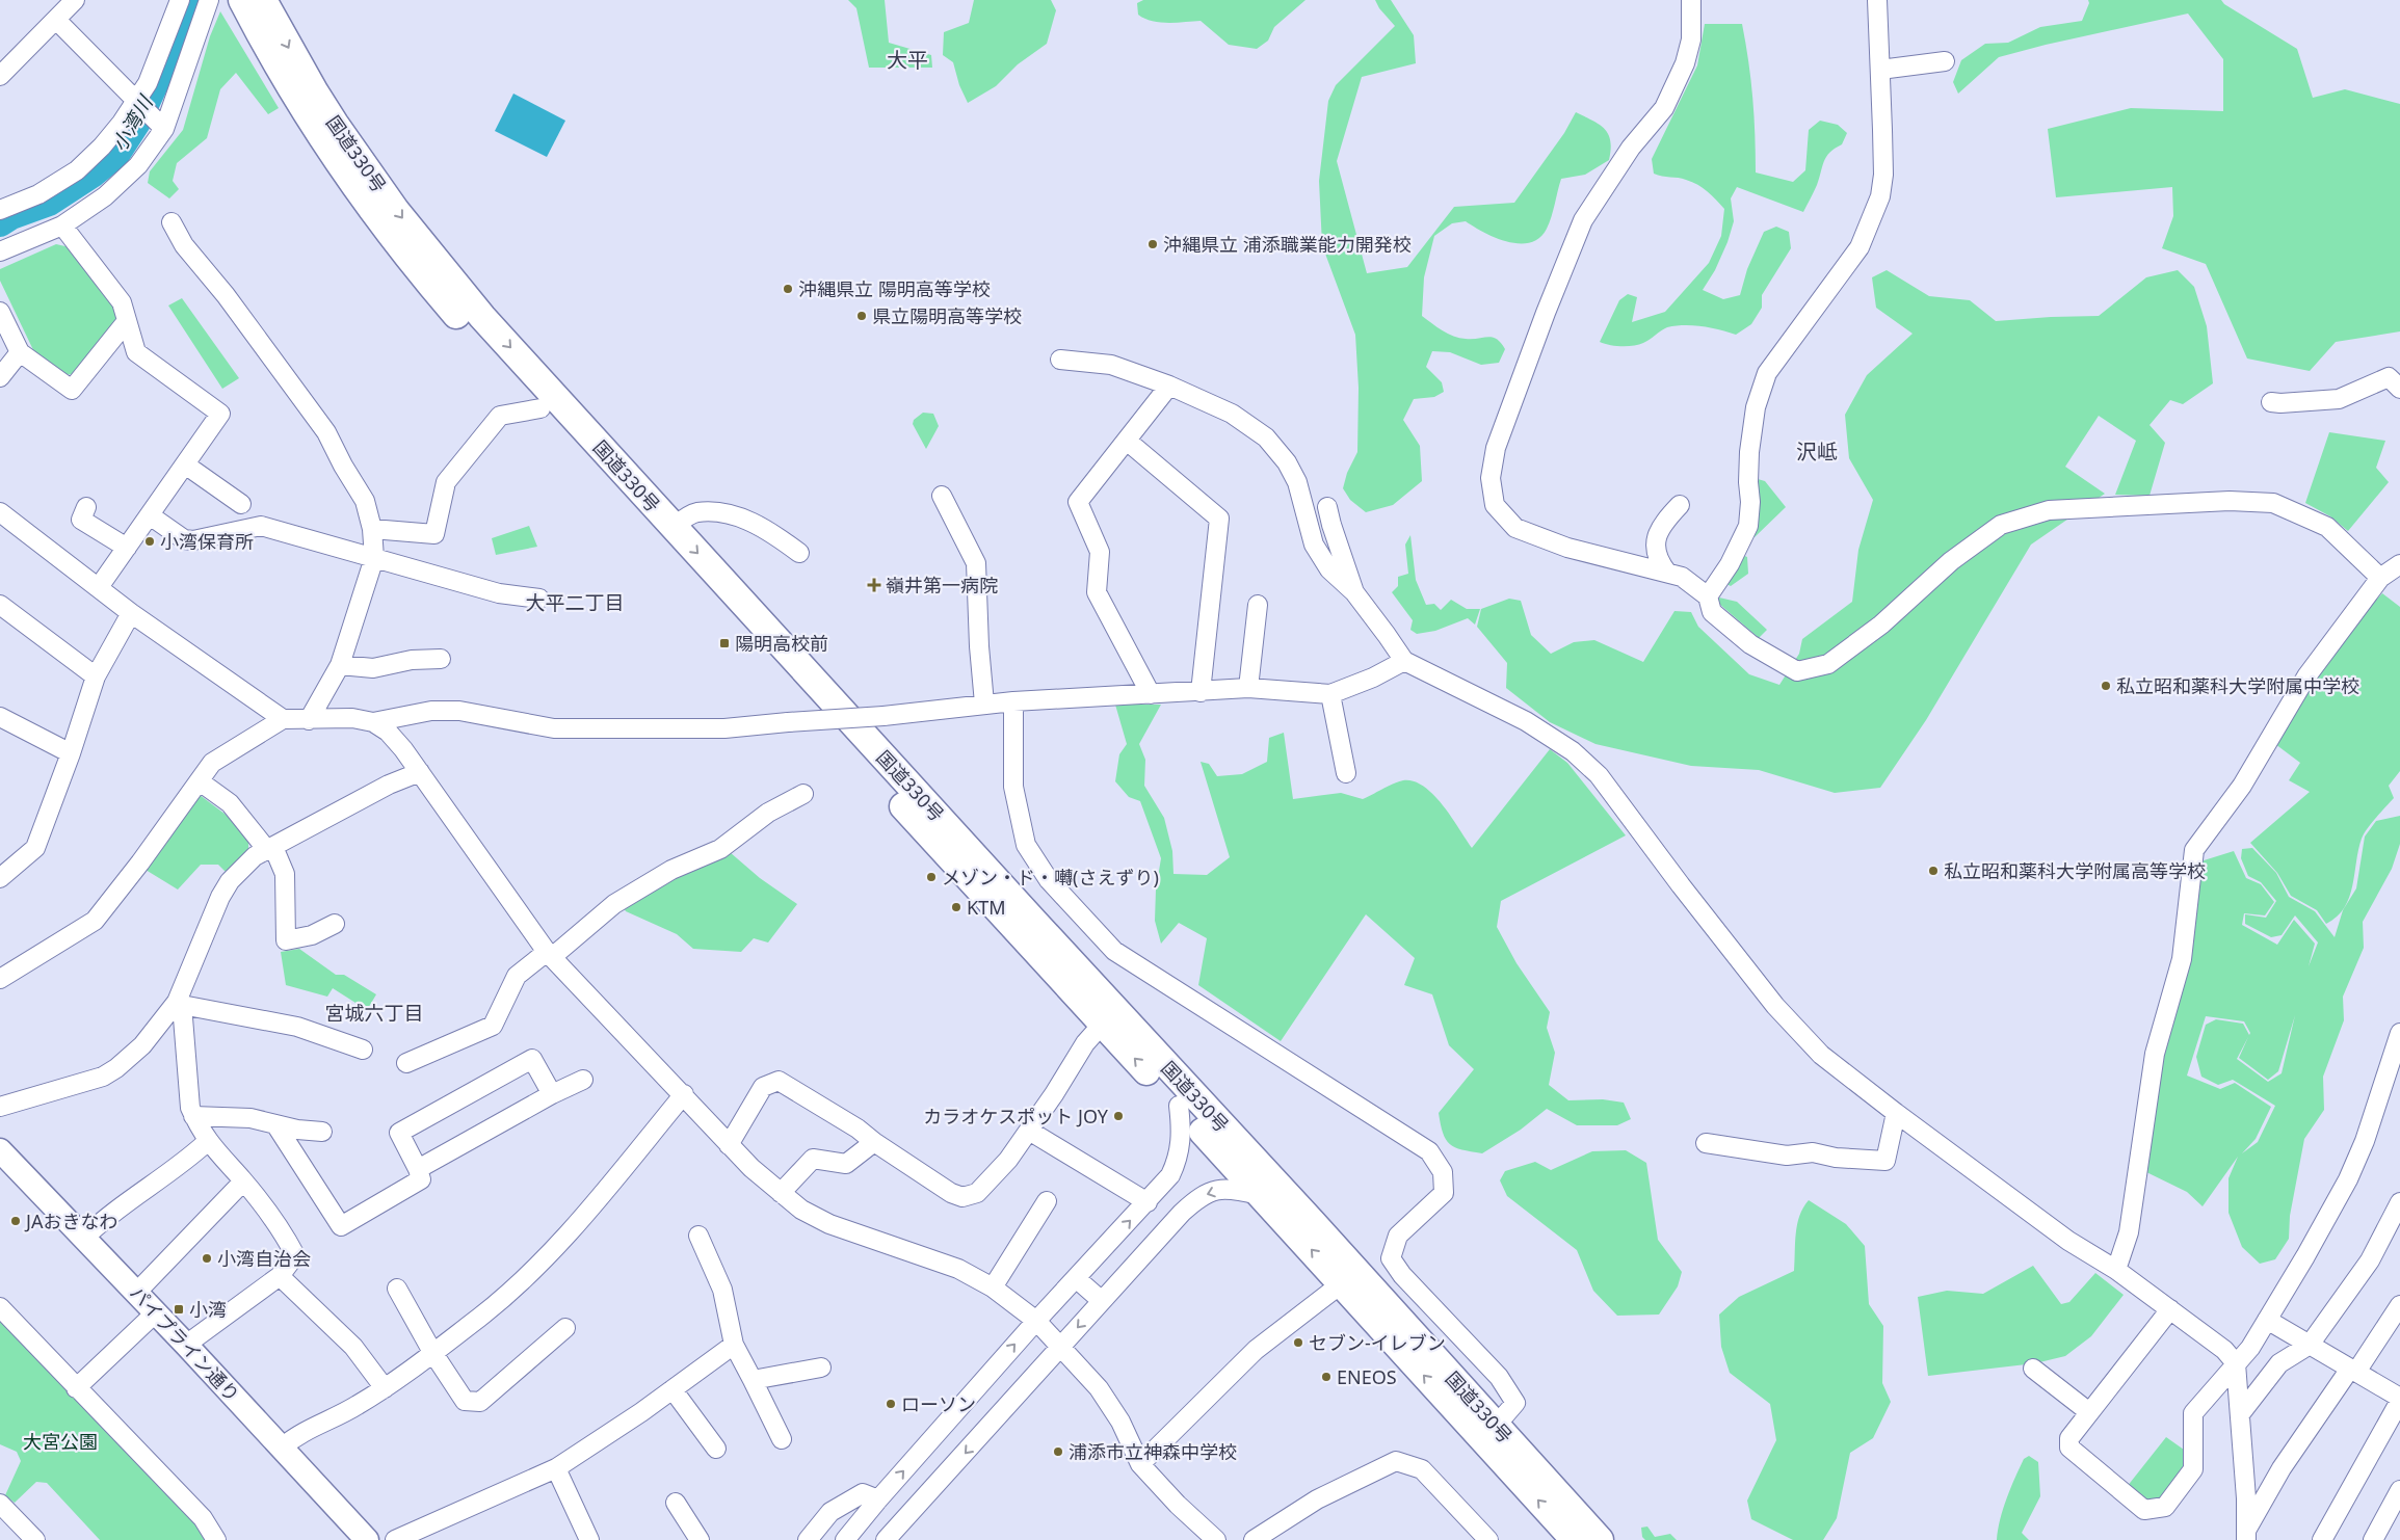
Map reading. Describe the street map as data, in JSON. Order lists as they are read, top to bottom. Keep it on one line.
{"streets":{"highway":["国道330号"],"main road":["パイプライン通り"]},"districts":["大平","沢岻","大平二丁目","宮城六丁目"],"water":["小湾川"],"parks":["大宮公園"],"places":{"other":["沖縄県立 浦添職業能力開発校","沖縄県立 陽明高等学校","県立陽明高等学校","小湾保育所","私立昭和薬科大学附属中学校","私立昭和薬科大学附属高等学校","メゾン・ド・囀(さえずり)","KTM","カラオケスポット JOY","JAおきなわ","小湾自治会","セブン-イレブン","ENEOS","ローソン","浦添市立神森中学校"],"health":["嶺井第一病院"],"transit":["陽明高校前","小湾"]}}
